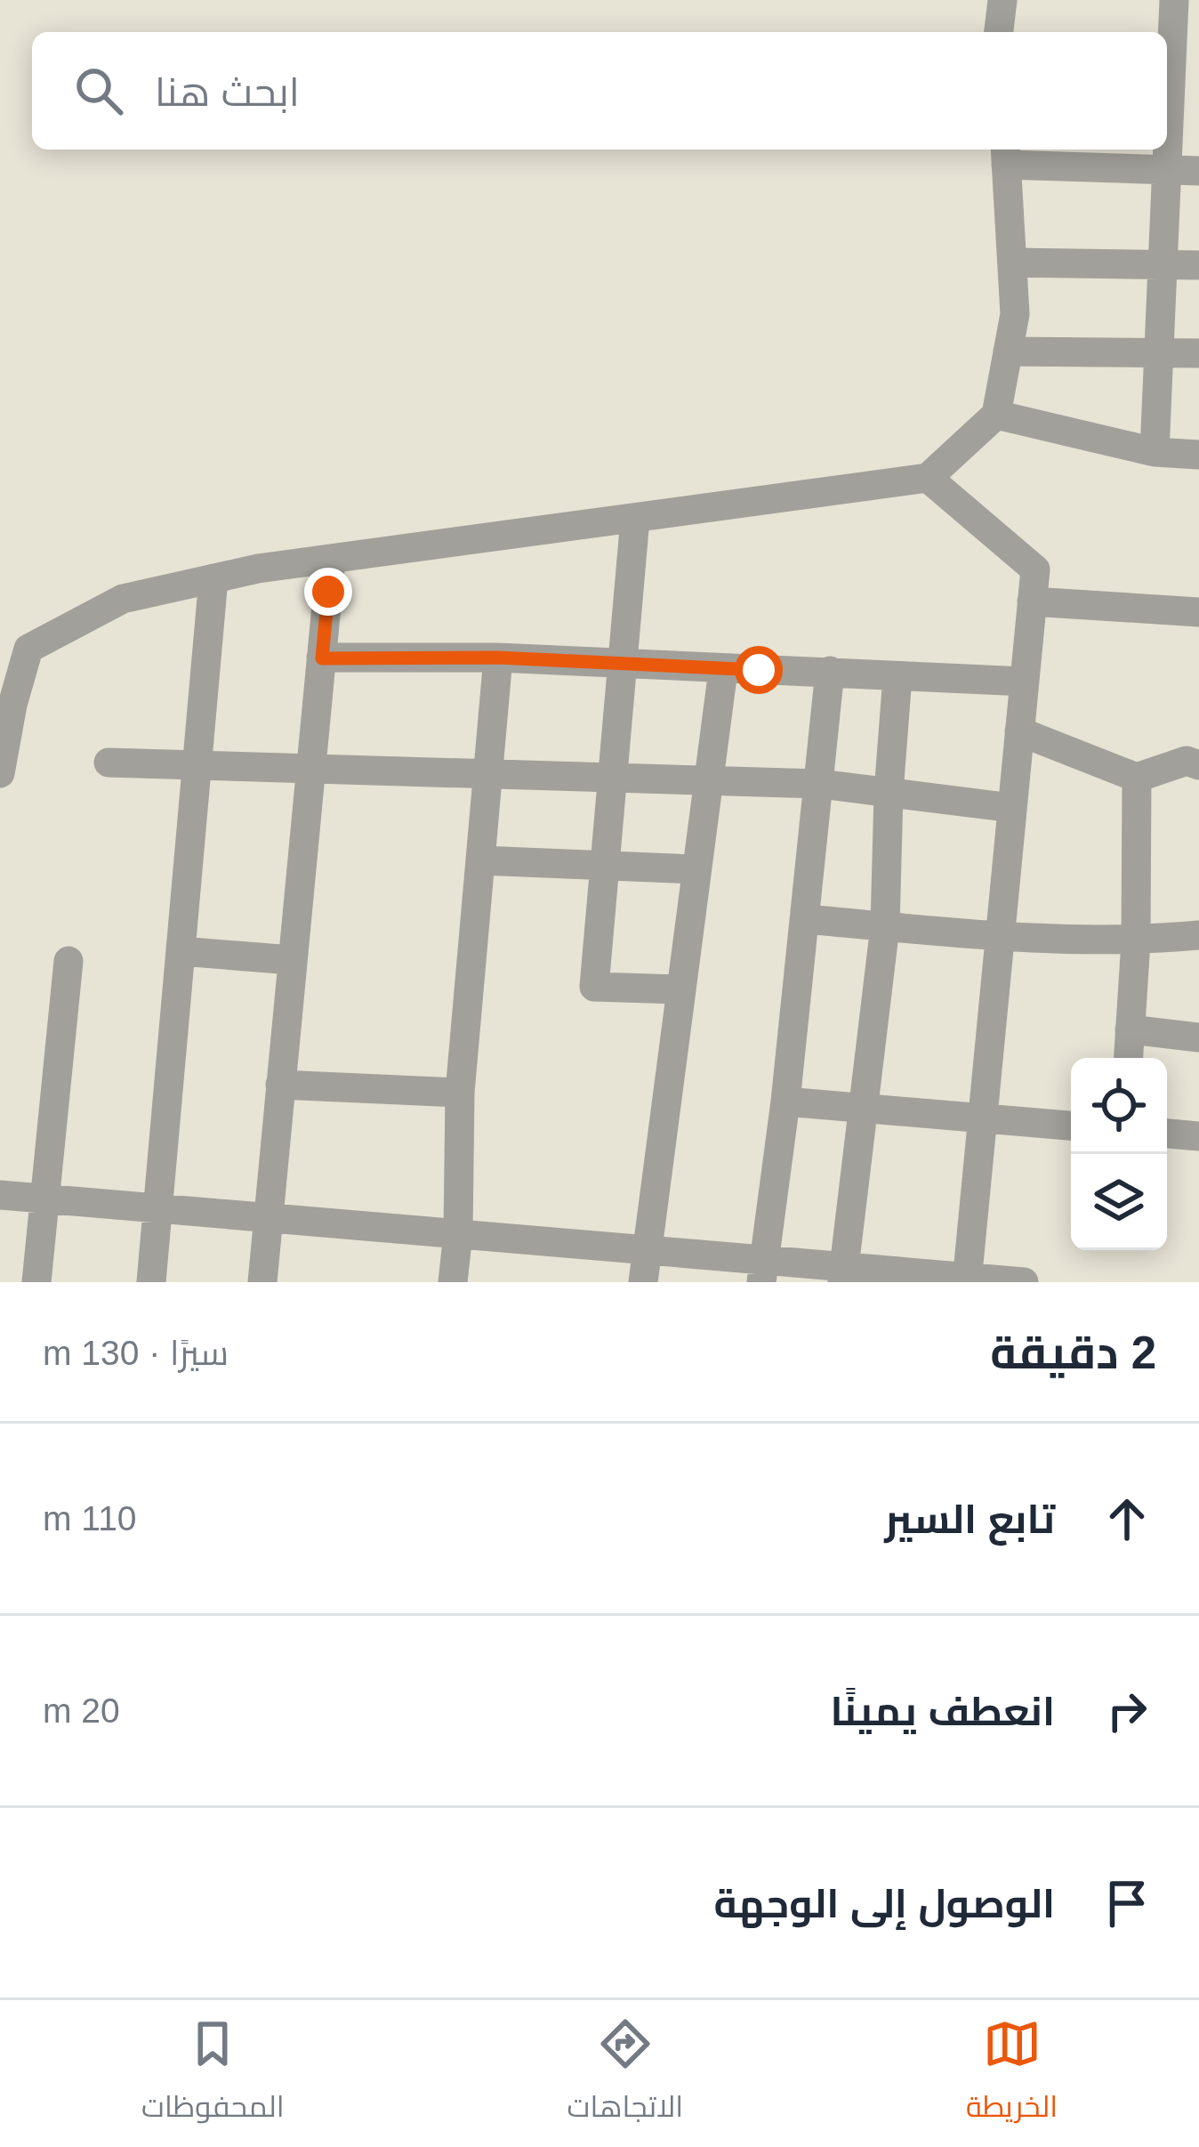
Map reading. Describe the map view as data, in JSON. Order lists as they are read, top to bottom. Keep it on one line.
{"page":{"search":"ابحث هنا","heading":["2 دقيقة","سيرًا · 130 m"],"list":[["تابع السير","110 m"],["انعطف يمينًا","20 m"],"الوصول إلى الوجهة"],"nav":["الخريطة","الاتجاهات","المحفوظات"]}}
